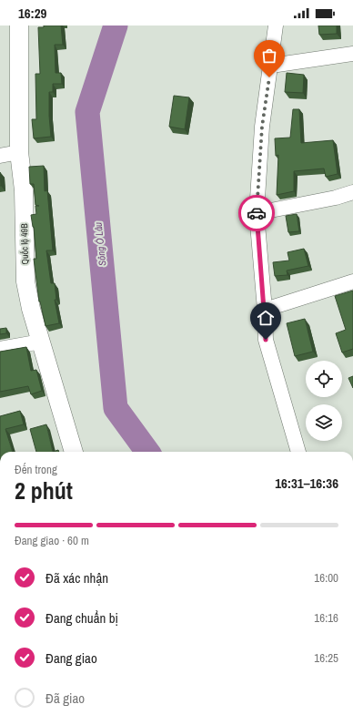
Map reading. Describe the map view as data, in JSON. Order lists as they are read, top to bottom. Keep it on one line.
{"streets":{"main road":["Quốc lộ 49B"]},"water":["Sông Ô Lâu"],"page":{"status":"16:29","heading":["2 phút","Đến trong","16:31–16:36"],"bar":"Đang giao · 60 m","list":[["Đã xác nhận","16:00"],["Đang chuẩn bị","16:16"],["Đang giao","16:25"],"Đã giao"]}}
